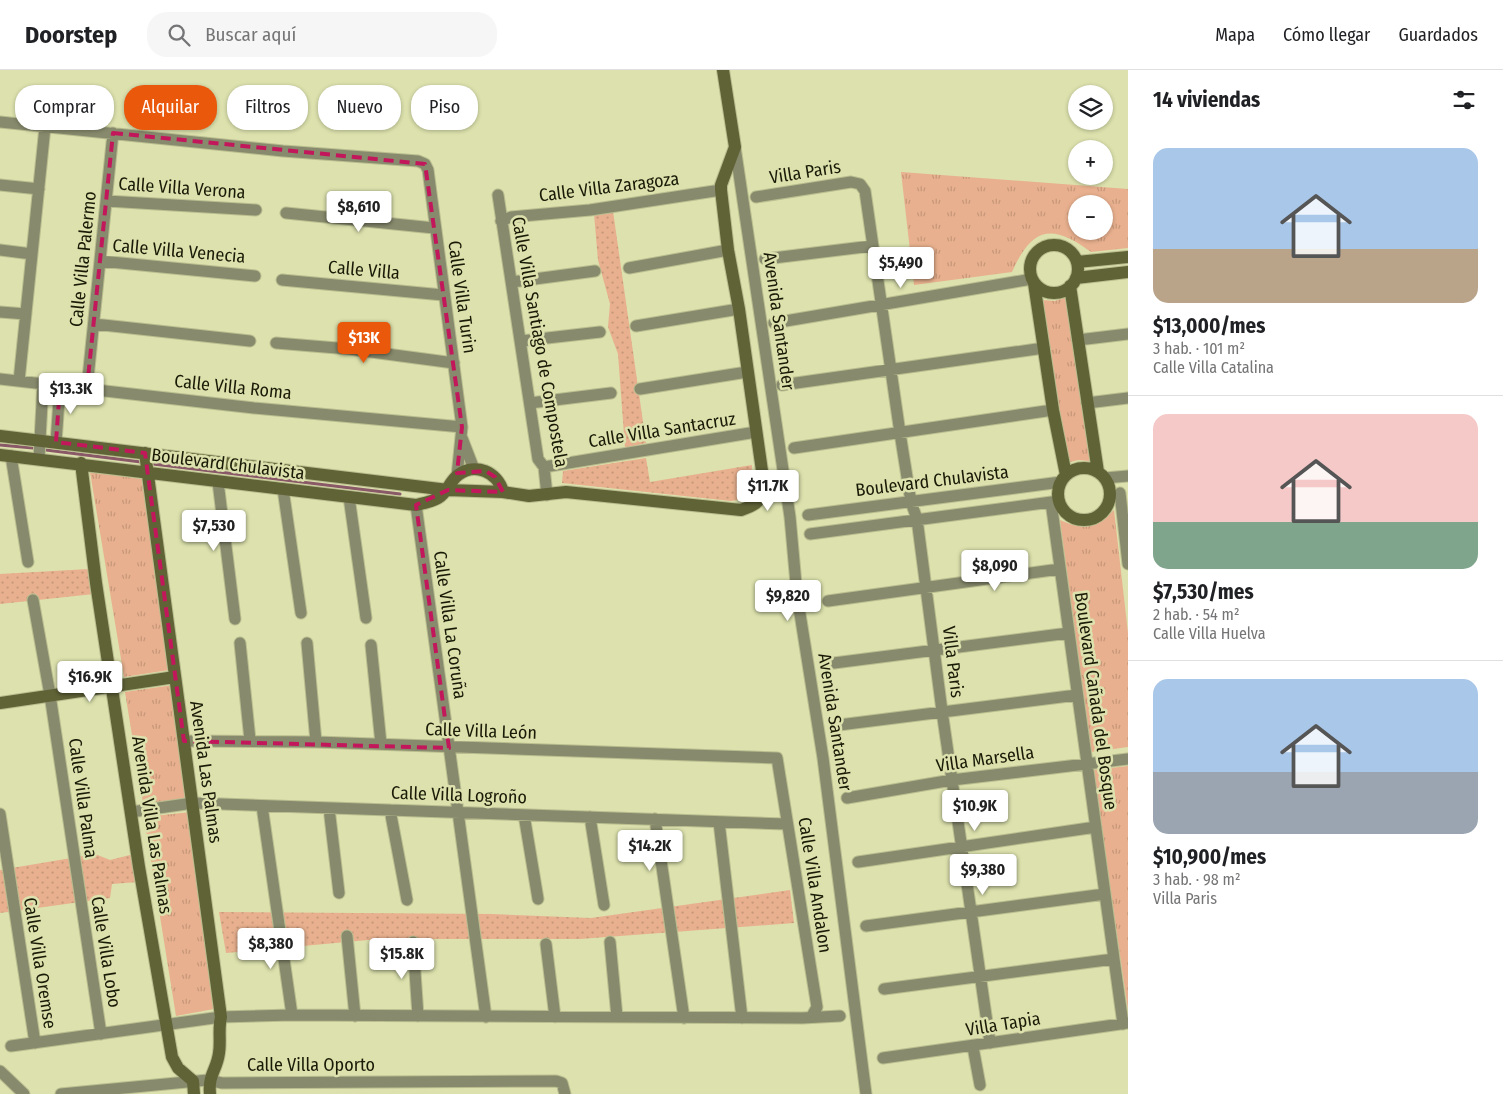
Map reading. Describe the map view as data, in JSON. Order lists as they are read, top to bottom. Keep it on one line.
{"streets":{"street":["Villa Paris","Calle Villa Zaragoza","Calle Villa Verona","Calle Villa Venecia","Calle Villa Palermo","Calle Villa","Calle Villa Turin","Avenida Santander","Calle Villa Santiago de Compostela","Calle Villa Roma","Calle Villa Santacruz","Boulevard Chulavista","Calle Villa La Coruña","Boulevard Cañada del Bosque","Calle Villa León","Villa Marsella","Avenida Las Palmas","Calle Villa Logroño","Calle Villa Palma","Avenida Villa Las Palmas","Calle Villa Andalon","Calle Villa Lobo","Calle Villa Oremse","Villa Tapia","Calle Villa Oporto"]},"crossings":[["Villa Paris","Boulevard Chulavista"],["Villa Paris","Villa Marsella"],["Villa Paris","Villa Tapia"],["Calle Villa Zaragoza","Calle Villa Santiago de Compostela"],["Calle Villa Verona","Calle Villa Palermo"],["Calle Villa Venecia","Calle Villa Palermo"],["Calle Villa Palermo","Calle Villa Turin"],["Calle Villa Palermo","Calle Villa Roma"],["Calle Villa","Calle Villa Turin"],["Calle Villa Turin","Calle Villa Roma"],["Calle Villa Turin","Boulevard Chulavista"],["Calle Villa Santiago de Compostela","Calle Villa Santacruz"],["Calle Villa Santiago de Compostela","Boulevard Chulavista"],["Calle Villa Santacruz","Boulevard Chulavista"],["Boulevard Chulavista","Calle Villa La Coruña"],["Boulevard Chulavista","Boulevard Cañada del Bosque"],["Boulevard Chulavista","Avenida Las Palmas"],["Boulevard Chulavista","Avenida Villa Las Palmas"],["Calle Villa La Coruña","Calle Villa León"],["Calle Villa La Coruña","Calle Villa Logroño"],["Boulevard Cañada del Bosque","Villa Marsella"],["Boulevard Cañada del Bosque","Villa Tapia"],["Calle Villa León","Avenida Las Palmas"],["Calle Villa León","Calle Villa Andalon"],["Avenida Las Palmas","Calle Villa Logroño"],["Avenida Las Palmas","Calle Villa Oporto"],["Calle Villa Logroño","Avenida Villa Las Palmas"],["Calle Villa Logroño","Calle Villa Andalon"],["Calle Villa Palma","Calle Villa Lobo"],["Avenida Villa Las Palmas","Calle Villa Oporto"]],"page":{"header":"Doorstep","search":"Buscar aquí","nav":["Mapa","Cómo llegar","Guardados"],"heading":"14 viviendas","map_buttons":["+","−"],"chip":["Comprar","Alquilar","Filtros","Nuevo","Piso"],"list":[{"name":"$13,000/mes","note":"3 hab. · 101 m² · Calle Villa Catalina"},{"name":"$7,530/mes","note":"2 hab. · 54 m² · Calle Villa Huelva"},{"name":"$10,900/mes","note":"3 hab. · 98 m² · Villa Paris"}],"price":["$8,610","$5,490","$13K","$13.3K","$11.7K","$7,530","$8,090","$9,820","$16.9K","$10.9K","$14.2K","$9,380","$8,380","$15.8K"]}}
